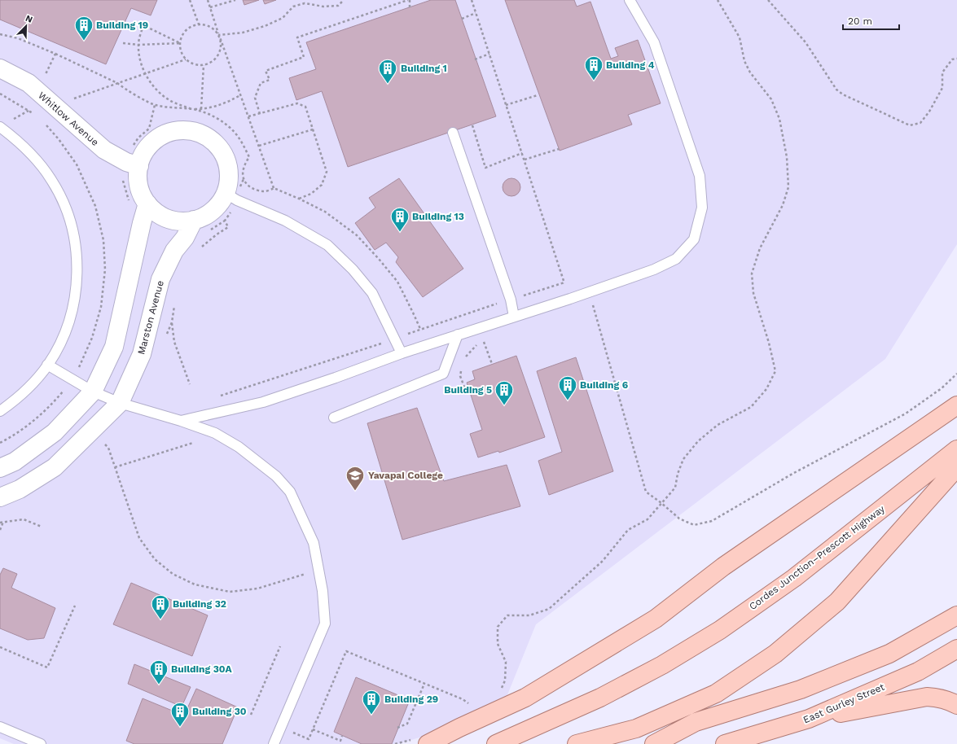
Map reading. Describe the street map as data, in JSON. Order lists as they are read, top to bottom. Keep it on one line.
{"streets":{"main road":["Cordes Junction–Prescott Highway","East Gurley Street"],"street":["Whitlow Avenue","Marston Avenue"]},"crossings":[["Whitlow Avenue","Marston Avenue"]],"places":{"building":["Building 19","Building 4","Building 1","Building 13","Building 6","Building 5","Building 32","Building 30A","Building 29","Building 30"],"school or university":["Yavapai College"]},"scale_bar":"20 m","north":"top right"}
